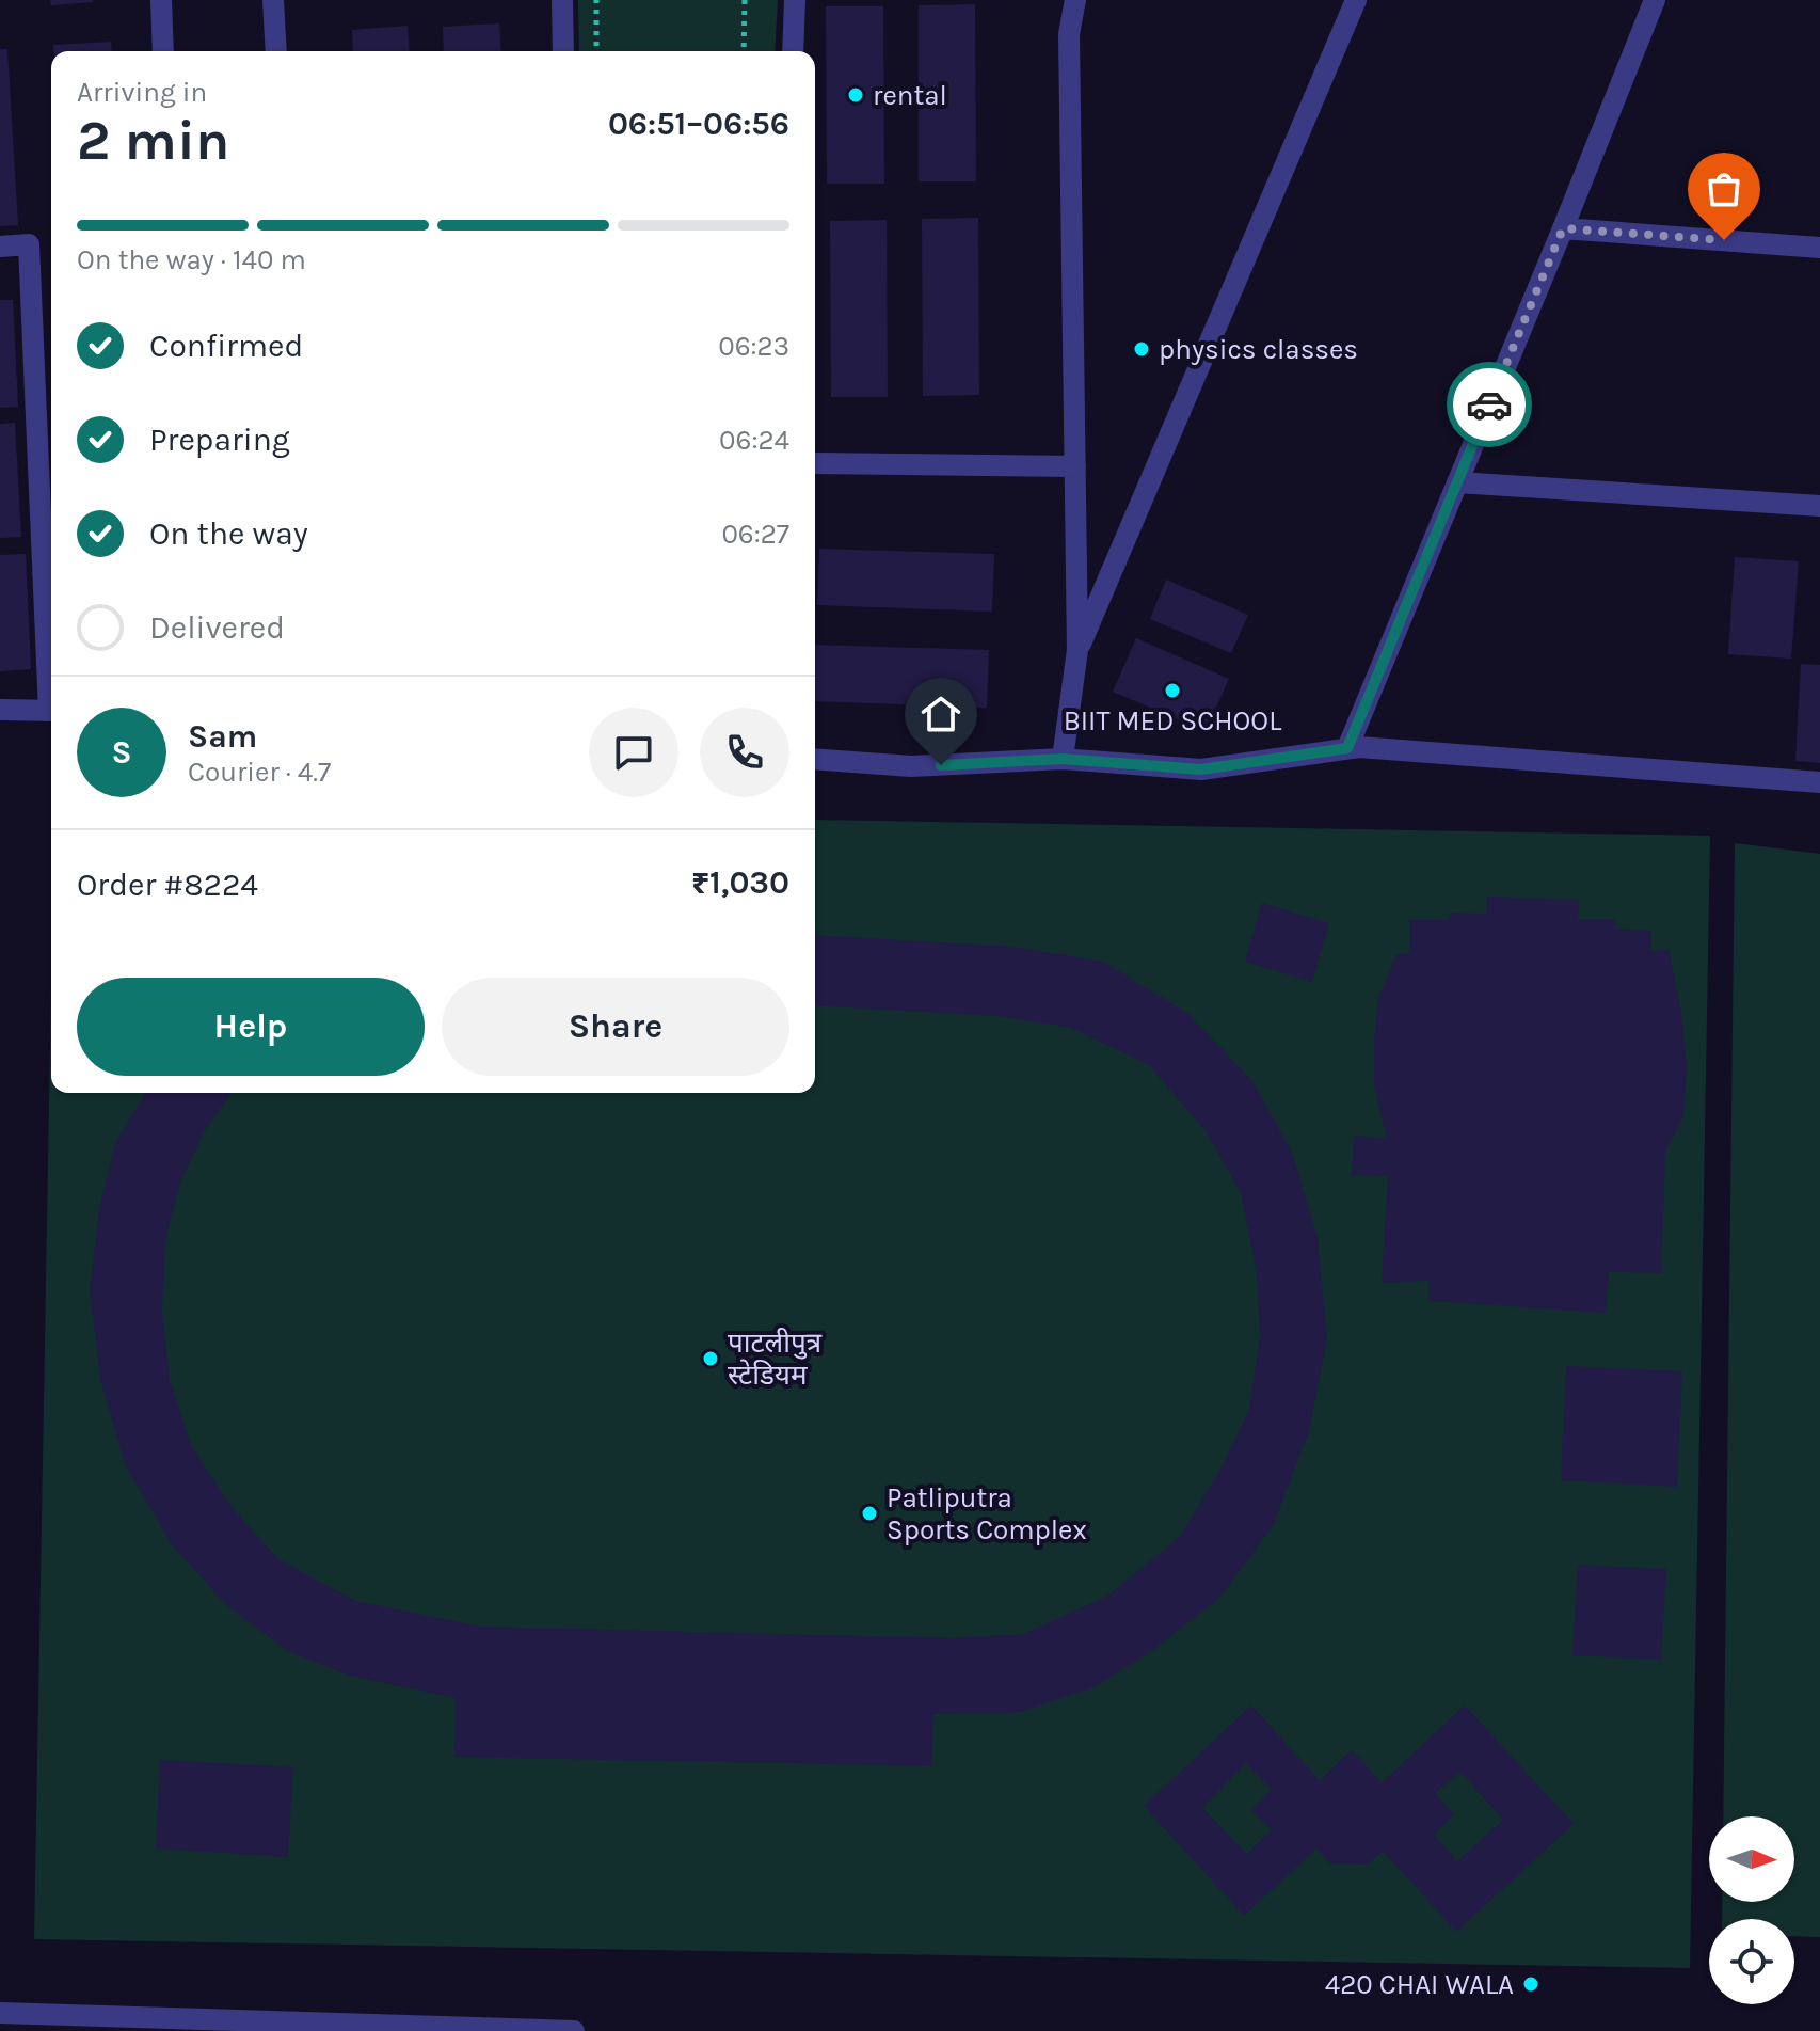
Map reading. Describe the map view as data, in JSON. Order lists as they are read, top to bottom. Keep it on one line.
{"places":["rental","physics classes","BIIT MED SCHOOL","पाटलीपुत्र स्टेडियम","Patliputra Sports Complex","420 CHAI WALA"],"north":"right","page":{"heading":["2 min","Arriving in","06:51–06:56"],"panel":["Sam","Courier · 4.7","Order #8224","₹1,030"],"bar":"On the way · 140 m","list":[["Confirmed","06:23"],["Preparing","06:24"],["On the way","06:27"],"Delivered"],"round":"S","buttons":["Help","Share"]}}
